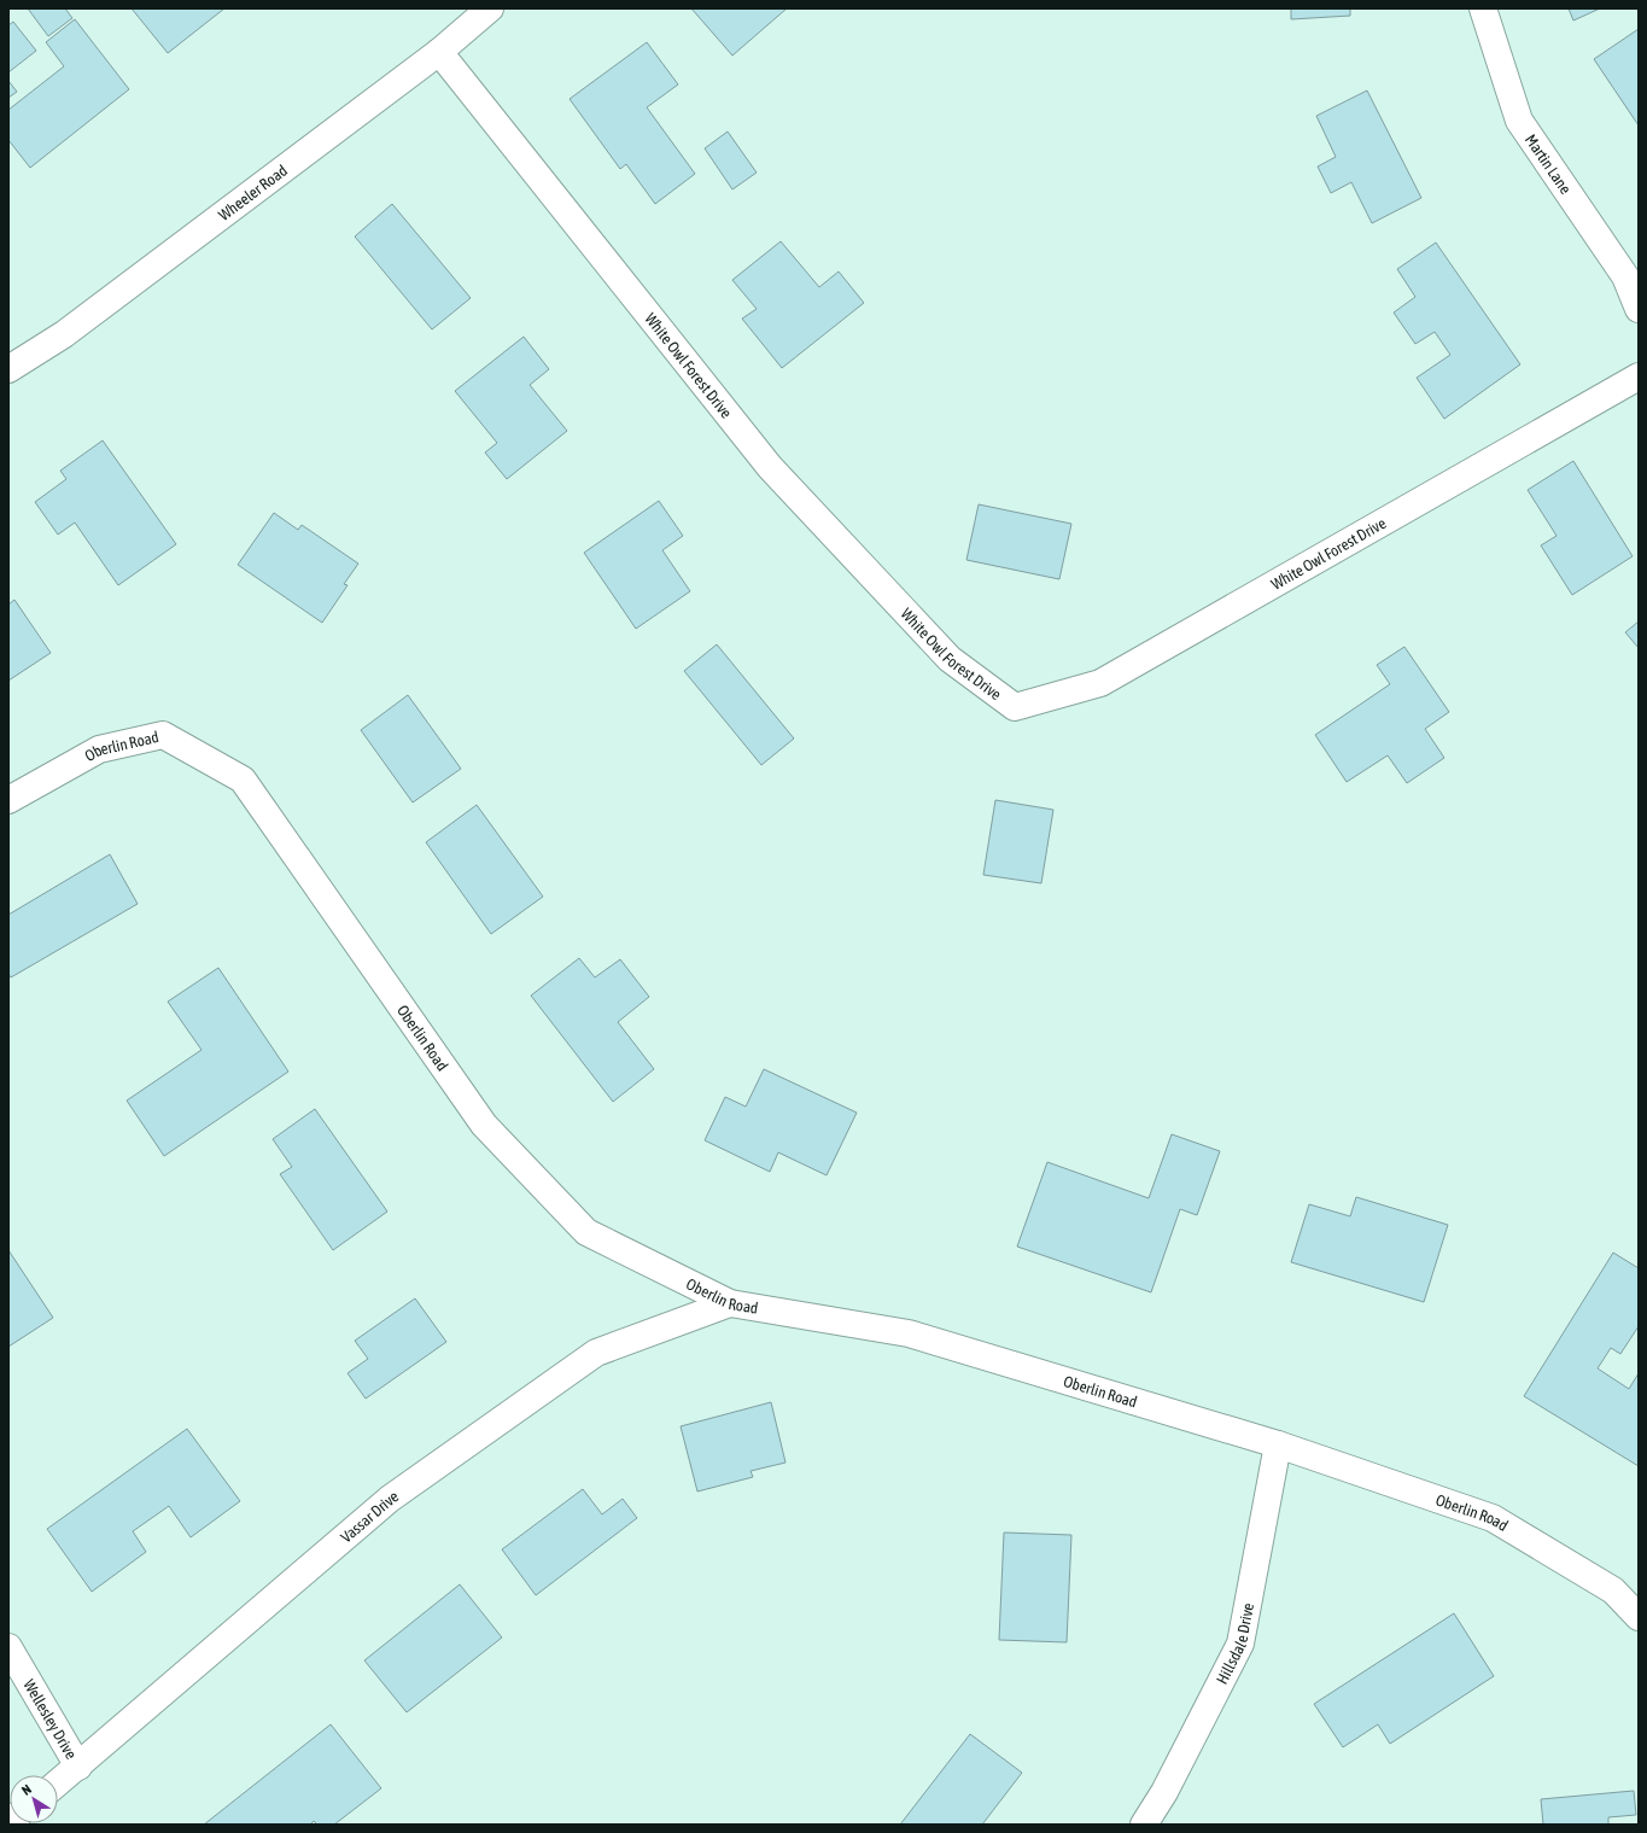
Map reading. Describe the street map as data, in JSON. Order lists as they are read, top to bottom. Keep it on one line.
{"streets":{"street":["Martin Lane","Wheeler Road","White Owl Forest Drive","Oberlin Road","Vassar Drive","Hillsdale Drive","Wellesley Drive"]},"crossings":[["Wheeler Road","White Owl Forest Drive"],["Oberlin Road","Vassar Drive"],["Oberlin Road","Hillsdale Drive"],["Vassar Drive","Wellesley Drive"]],"north":"top left"}
